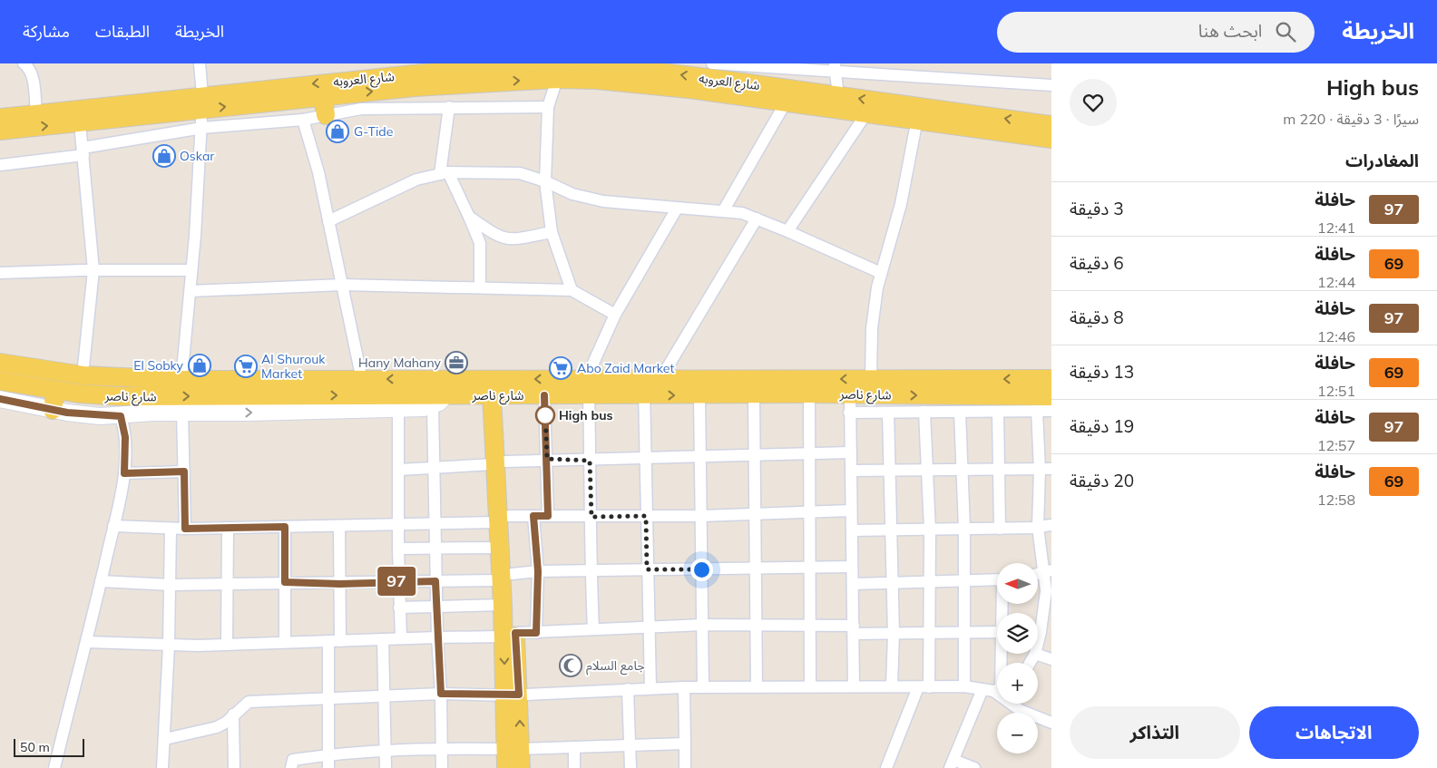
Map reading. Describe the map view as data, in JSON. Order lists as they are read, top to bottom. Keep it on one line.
{"streets":{"main road":["شارع العروبه","شارع ناصر"]},"places":{"shop":["G-Tide","Oskar","El Sobky"],"office":["Hany Mahany"],"supermarket":["Al Shurouk Market","Abo Zaid Market"],"other":["High bus"],"mosque":["جامع السلام"]},"lines":["bus line 97"],"scale_bar":"50 m","north":"left","page":{"header":"الخريطة","search":"ابحث هنا","nav":["الخريطة","الطبقات","مشاركة"],"heading":[["High bus","سيرًا · 3 دقيقة · 220 m"],"المغادرات"],"on_map":"97","list":[{"mark":"97","name":"حافلة","note":"12:41","value":"3 دقيقة"},{"mark":"69","name":"حافلة","note":"12:44","value":"6 دقيقة"},{"mark":"97","name":"حافلة","note":"12:46","value":"8 دقيقة"},{"mark":"69","name":"حافلة","note":"12:51","value":"13 دقيقة"},{"mark":"97","name":"حافلة","note":"12:57","value":"19 دقيقة"},{"mark":"69","name":"حافلة","note":"12:58","value":"20 دقيقة"}],"map_buttons":["+","−"],"buttons":["الاتجاهات","التذاكر"],"scale":"50 m"}}
